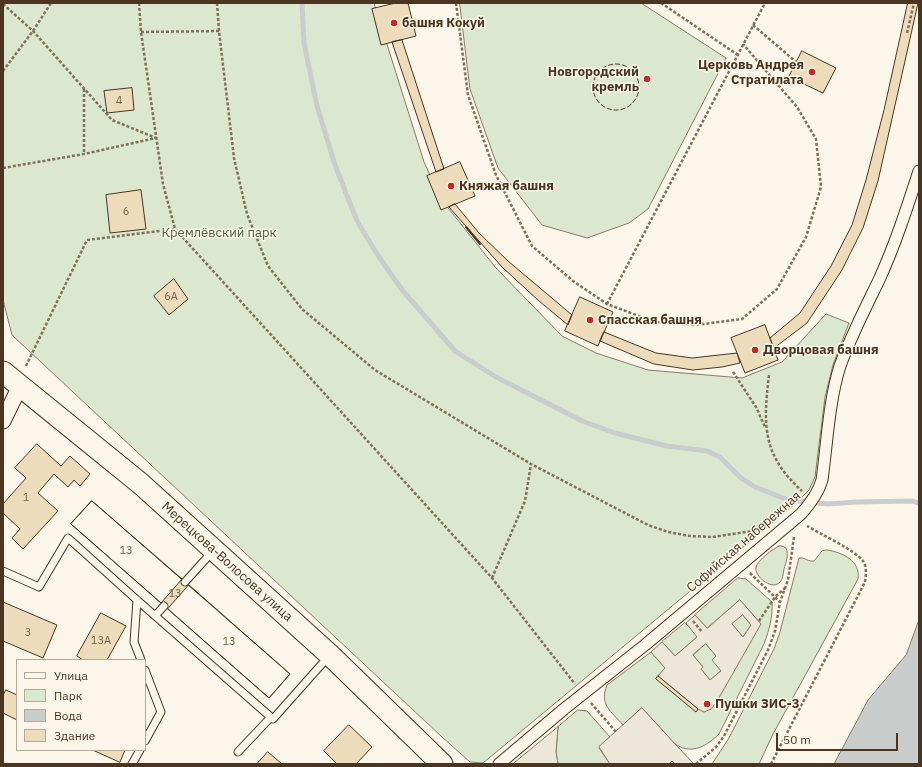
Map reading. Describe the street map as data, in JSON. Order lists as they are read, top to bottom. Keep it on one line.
{"streets":{"main road":["Мерецкова-Волосова улица"],"street":["Софийская набережная"]},"parks":["Кремлёвский парк"],"places":["башня Кокуй","Церковь Андрея Стратилата","Новгородский кремль","Княжая башня","Спасская башня","Дворцовая башня","Пушки ЗИС-3"],"house_numbers":["4","6","6А","1","13","13","3","13А","13"],"legend":["Улица","Парк","Вода","Здание"],"scale_bar":"50 m"}
